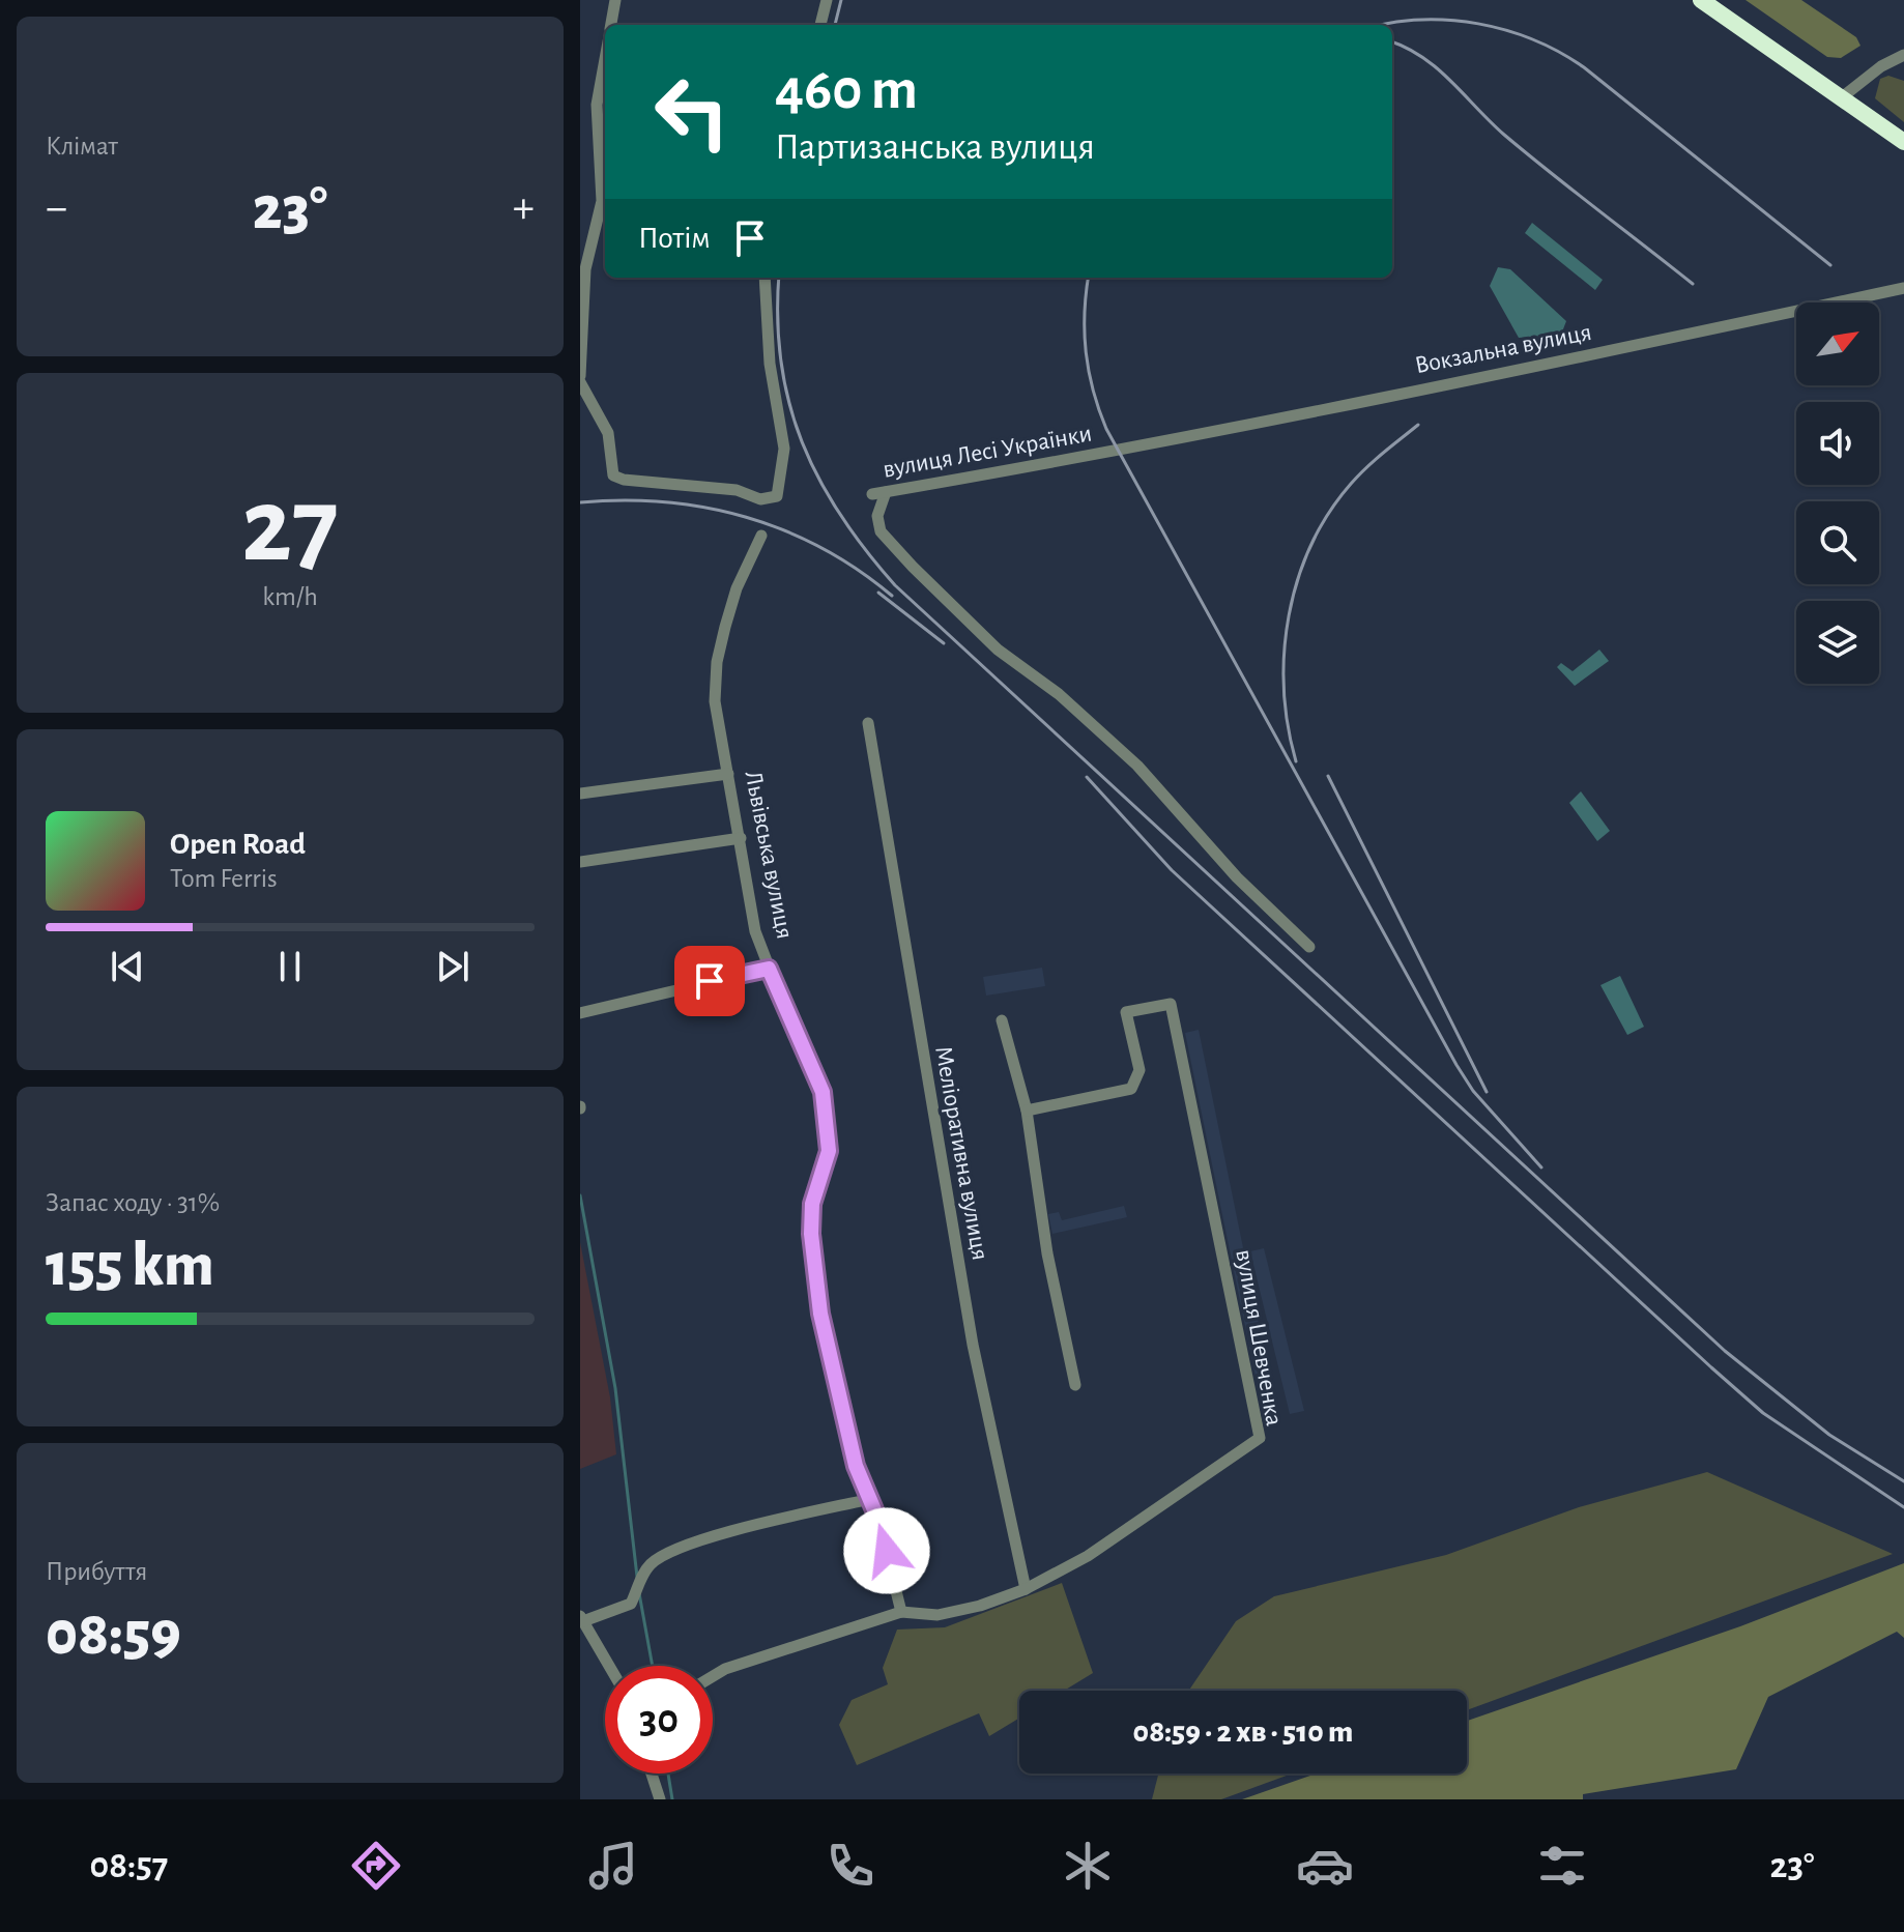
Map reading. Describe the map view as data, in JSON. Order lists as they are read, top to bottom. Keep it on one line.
{"streets":{"street":["Вокзальна вулиця","вулиця Лесі Українки","Львівська вулиця","Меліоративна вулиця","вулиця Шевченка"]},"crossings":[["Вокзальна вулиця","вулиця Лесі Українки"],["Львівська вулиця","вулиця Шевченка"],["Меліоративна вулиця","вулиця Шевченка"]],"north":"top right","page":{"tile":["Клімат",["27","km/h"],["Запас ходу · 31%","155 km"],["Прибуття","08:59"]],"turn":["460 m","Партизанська вулиця"],"heat":["−","23°","+"],"then":"Потім","song":["Open Road","Tom Ferris"],"limit":"30","trip":"08:59 · 2 хв · 510 m","tabs":["08:57","23°"]}}
